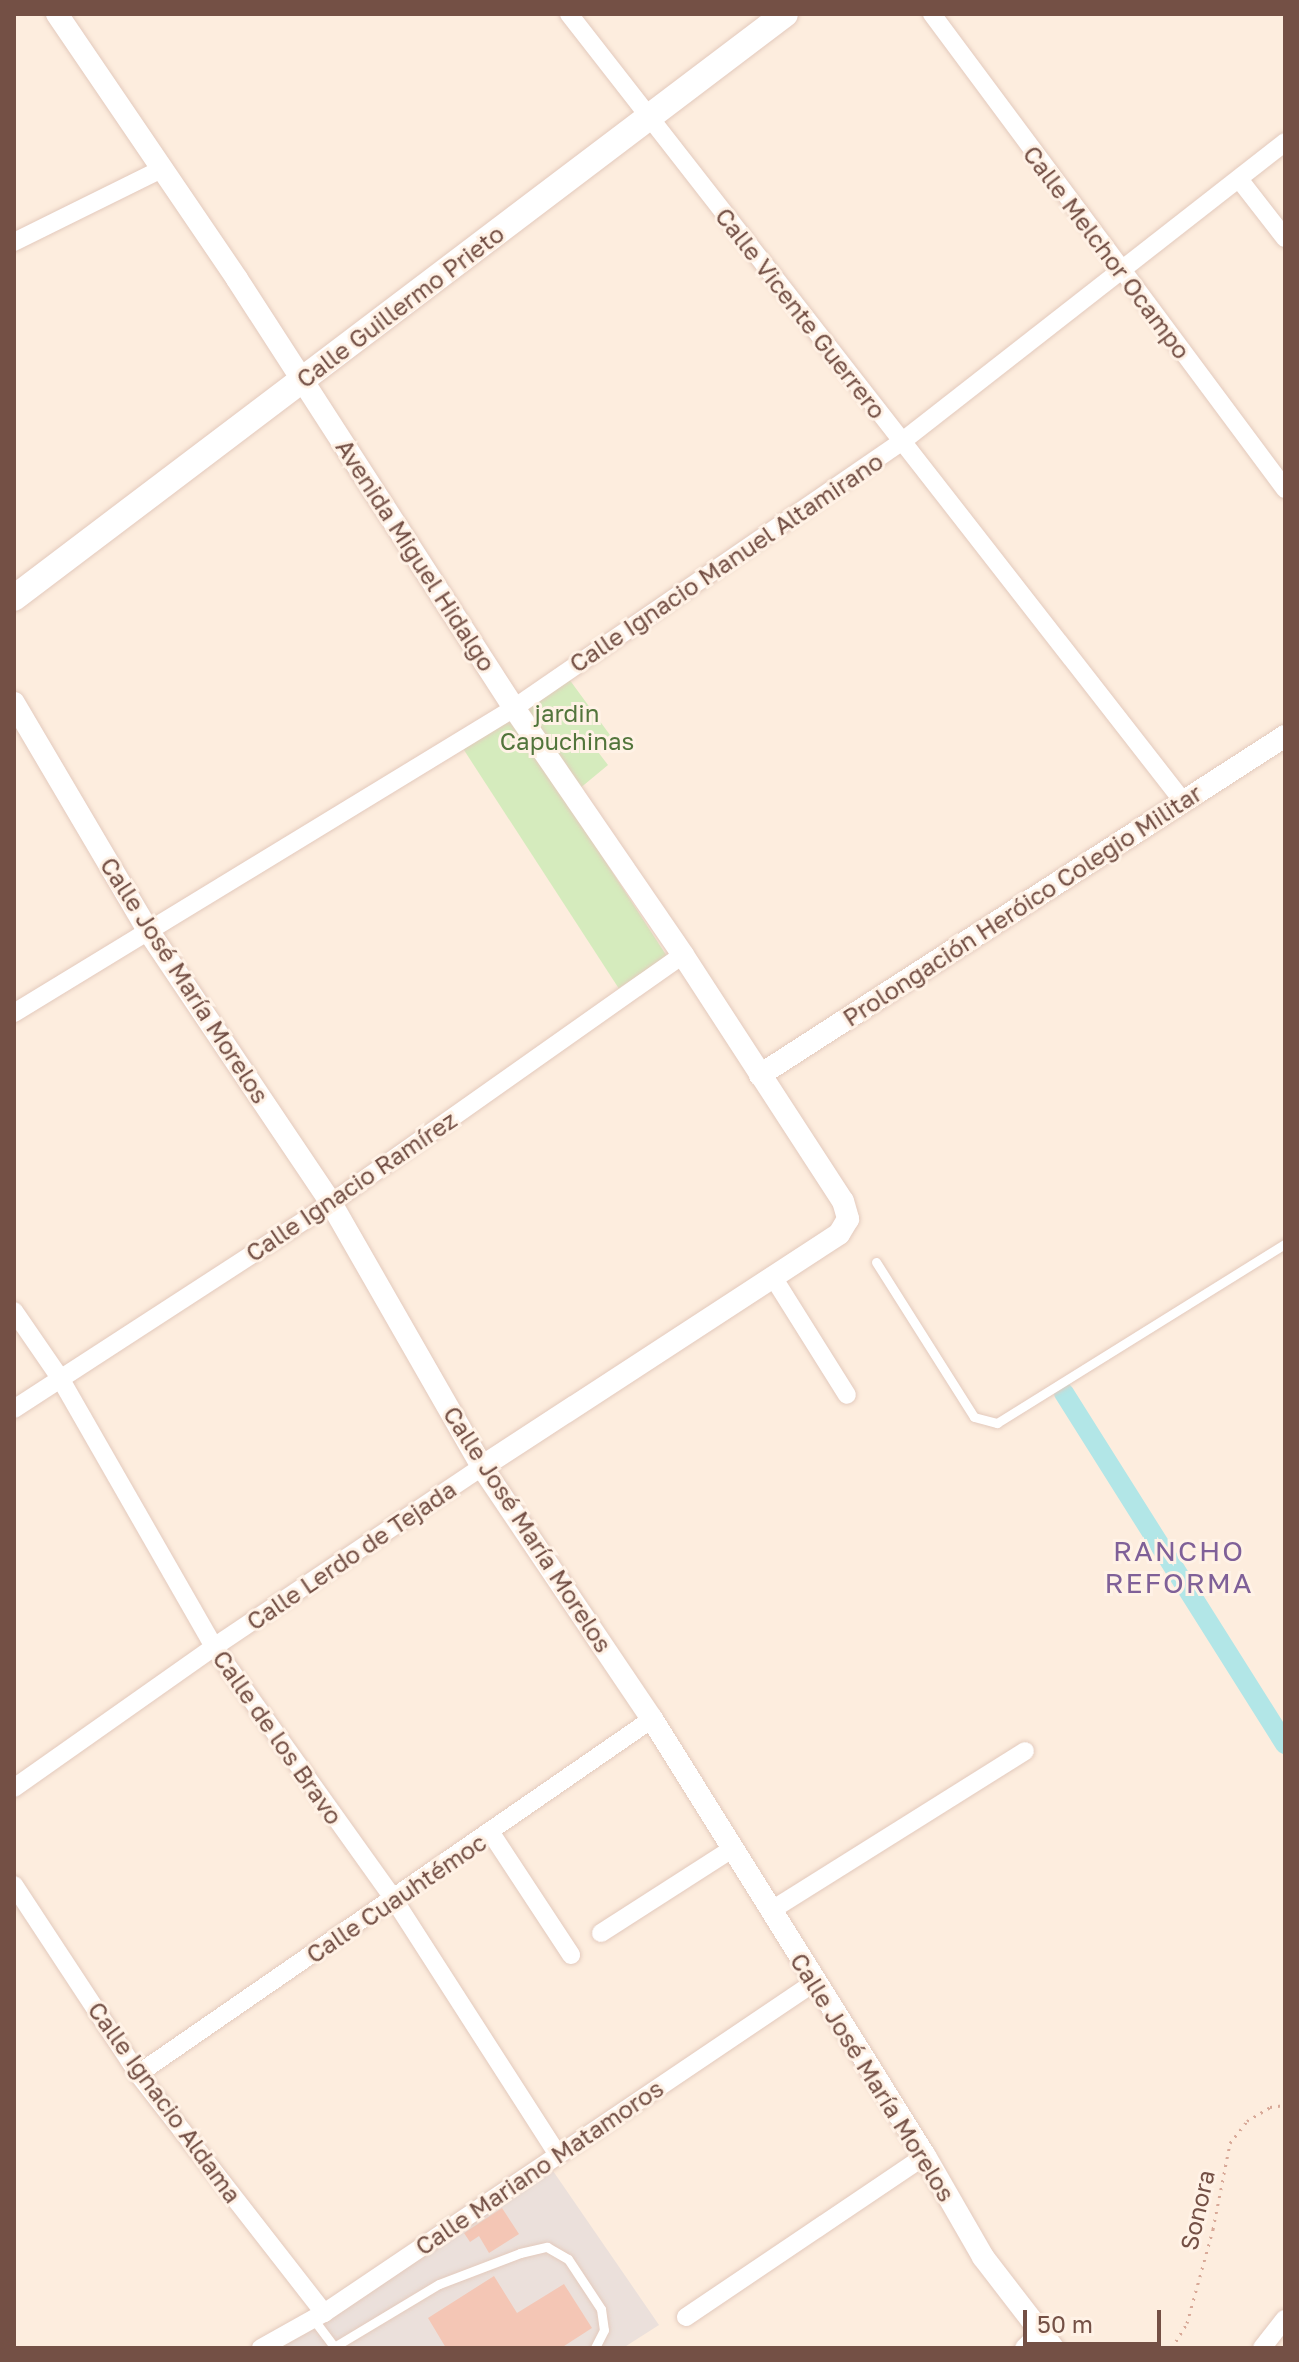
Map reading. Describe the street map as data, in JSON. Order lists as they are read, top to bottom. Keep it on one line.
{"streets":{"main road":["Calle Guillermo Prieto"],"street":["Calle Melchor Ocampo","Calle Vicente Guerrero","Avenida Miguel Hidalgo","Calle Ignacio Manuel Altamirano","Prolongación Heróico Colegio Militar","Calle José María Morelos","Calle Ignacio Ramírez","Calle Lerdo de Tejada","Calle de los Bravo","Calle Cuauhtémoc","Calle Ignacio Aldama","Calle Mariano Matamoros"],"path":["Sonora"]},"crossings":[["Calle Melchor Ocampo","Calle Ignacio Manuel Altamirano"],["Calle Guillermo Prieto","Calle Vicente Guerrero"],["Calle Guillermo Prieto","Avenida Miguel Hidalgo"],["Calle Vicente Guerrero","Calle Ignacio Manuel Altamirano"],["Calle Vicente Guerrero","Prolongación Heróico Colegio Militar"],["Avenida Miguel Hidalgo","Calle Ignacio Manuel Altamirano"],["Avenida Miguel Hidalgo","Prolongación Heróico Colegio Militar"],["Avenida Miguel Hidalgo","Calle Ignacio Ramírez"],["Avenida Miguel Hidalgo","Calle Lerdo de Tejada"],["Calle Ignacio Manuel Altamirano","Calle José María Morelos"],["Calle José María Morelos","Calle Ignacio Ramírez"],["Calle José María Morelos","Calle Lerdo de Tejada"],["Calle José María Morelos","Calle Cuauhtémoc"],["Calle José María Morelos","Calle Mariano Matamoros"],["Calle Ignacio Ramírez","Calle de los Bravo"],["Calle Lerdo de Tejada","Calle de los Bravo"],["Calle de los Bravo","Calle Cuauhtémoc"],["Calle de los Bravo","Calle Mariano Matamoros"],["Calle Cuauhtémoc","Calle Ignacio Aldama"],["Calle Ignacio Aldama","Calle Mariano Matamoros"]],"districts":["RANCHO REFORMA"],"parks":["jardin Capuchinas"],"scale_bar":"50 m"}
